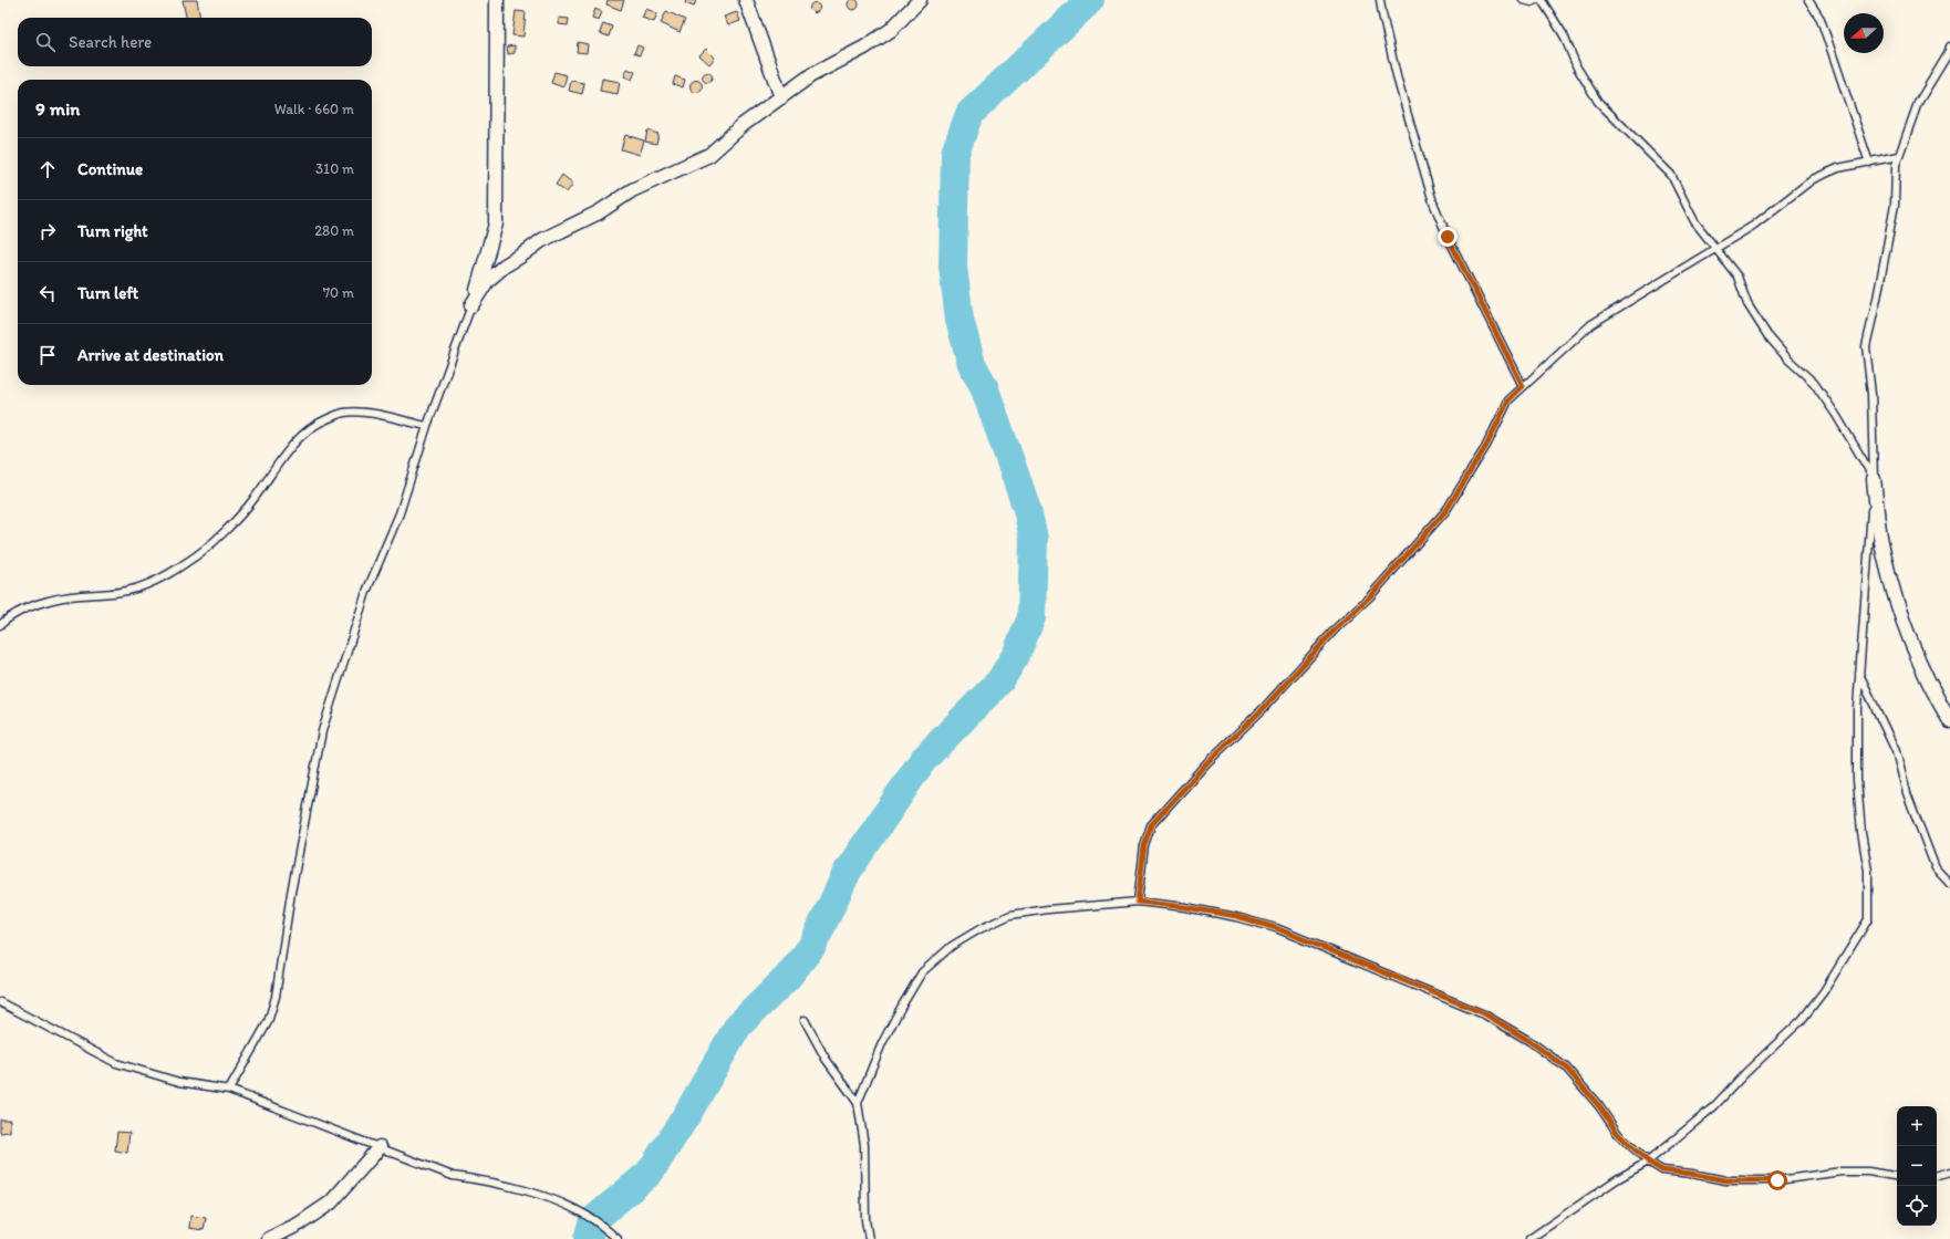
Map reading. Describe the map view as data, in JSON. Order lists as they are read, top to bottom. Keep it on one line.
{"north":"left","page":{"search":"Search here","heading":["9 min","Walk · 660 m"],"list":[["Continue","310 m"],["Turn right","280 m"],["Turn left","70 m"],"Arrive at destination"],"map_buttons":["+","−"]}}
